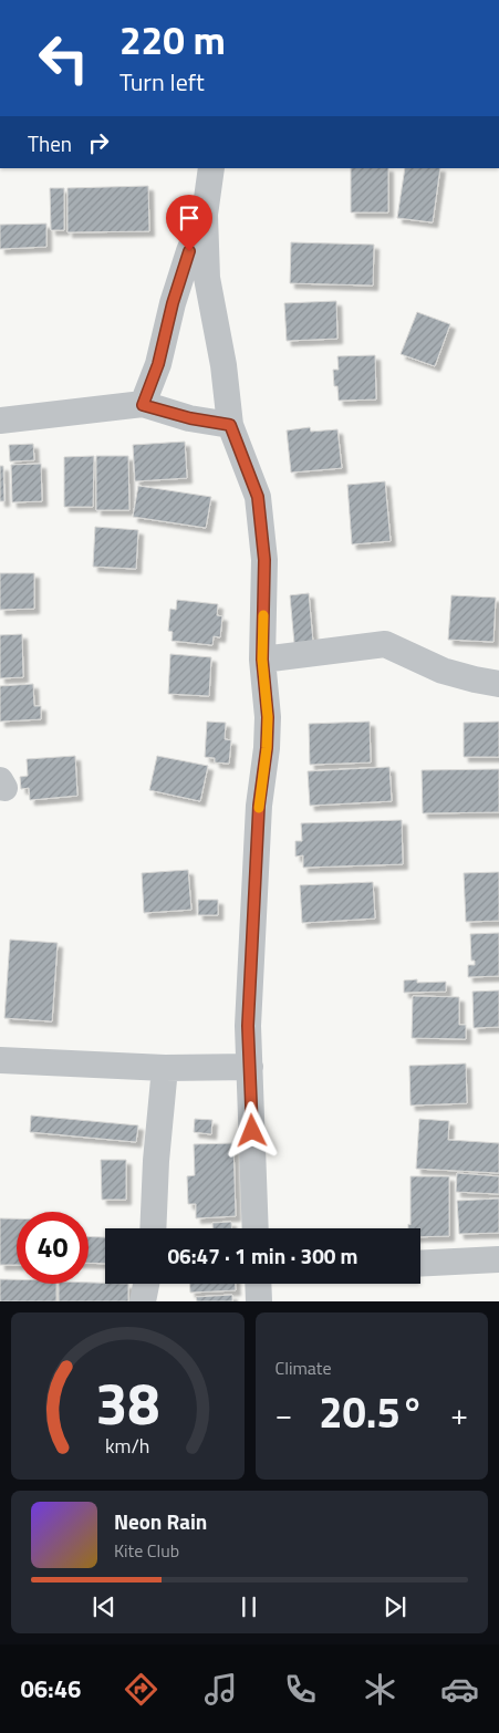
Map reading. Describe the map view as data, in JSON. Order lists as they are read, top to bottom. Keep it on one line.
{"page":{"turn":["220 m","Turn left"],"then":"Then","limit":"40","trip":"06:47 · 1 min · 300 m","tile":"Climate","heat":["−","20.5°","+"],"song":["Neon Rain","Kite Club"],"tabs":"06:46","gauge":["38","km/h"]}}
